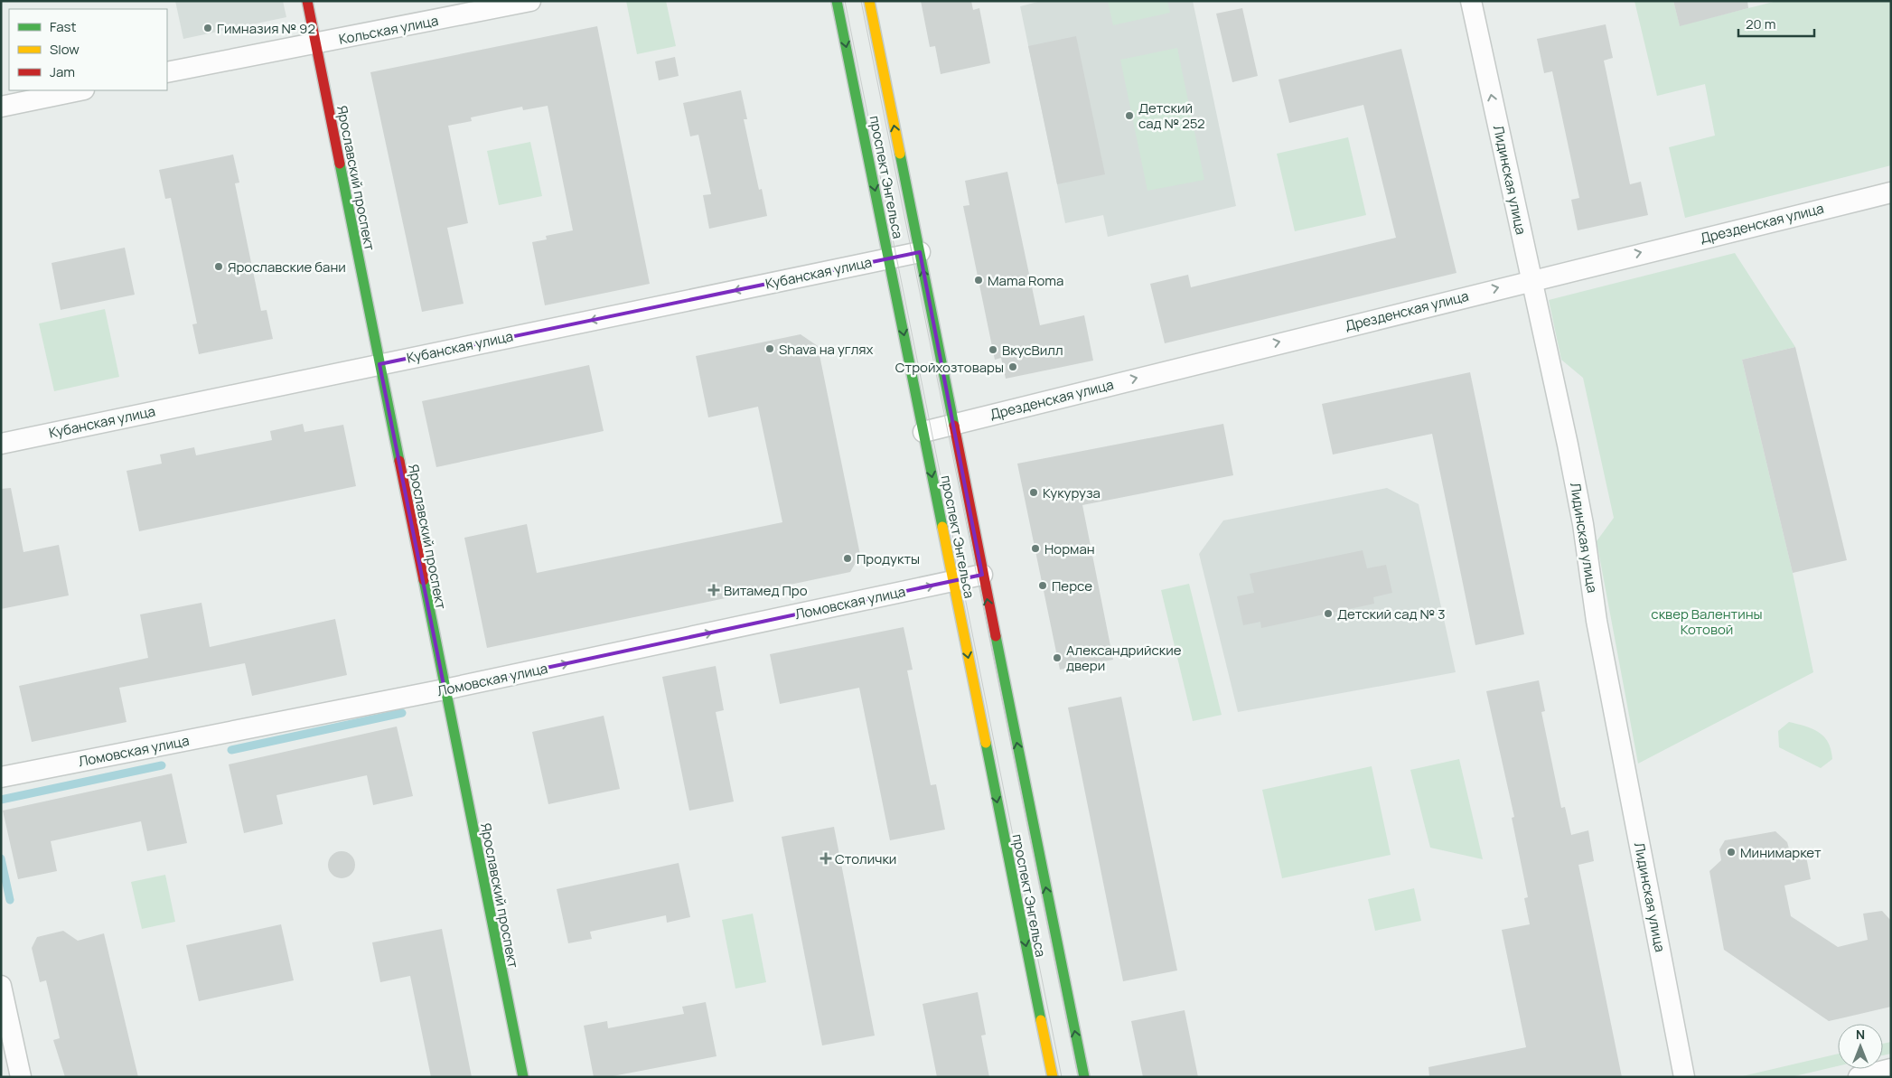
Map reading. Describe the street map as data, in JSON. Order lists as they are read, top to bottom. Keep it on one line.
{"streets":{"main road":["проспект Энгельса","Ярославский проспект"],"street":["Кольская улица","Лидинская улица","Дрезденская улица","Кубанская улица","Ломовская улица"]},"crossings":[["Кольская улица","Ярославский проспект"],["проспект Энгельса","Дрезденская улица"],["проспект Энгельса","Кубанская улица"],["проспект Энгельса","Ломовская улица"],["Ярославский проспект","Кубанская улица"],["Ярославский проспект","Ломовская улица"],["Лидинская улица","Дрезденская улица"]],"one_way":["Дрезденская улица","Кубанская улица","Ломовская улица"],"parks":["сквер Валентины Котовой"],"places":{"other":["Гимназия № 92","Детский сад № 252","Ярославские бани","Mama Roma","Shava на углях","ВкусВилл","Стройхозтовары","Кукуруза","Норман","Продукты","Персе","Детский сад № 3","Александрийские двери","Минимаркет"],"health":["Витамед Про","Столички"]},"legend":["Fast","Slow","Jam"],"scale_bar":"20 m","north":"top"}
